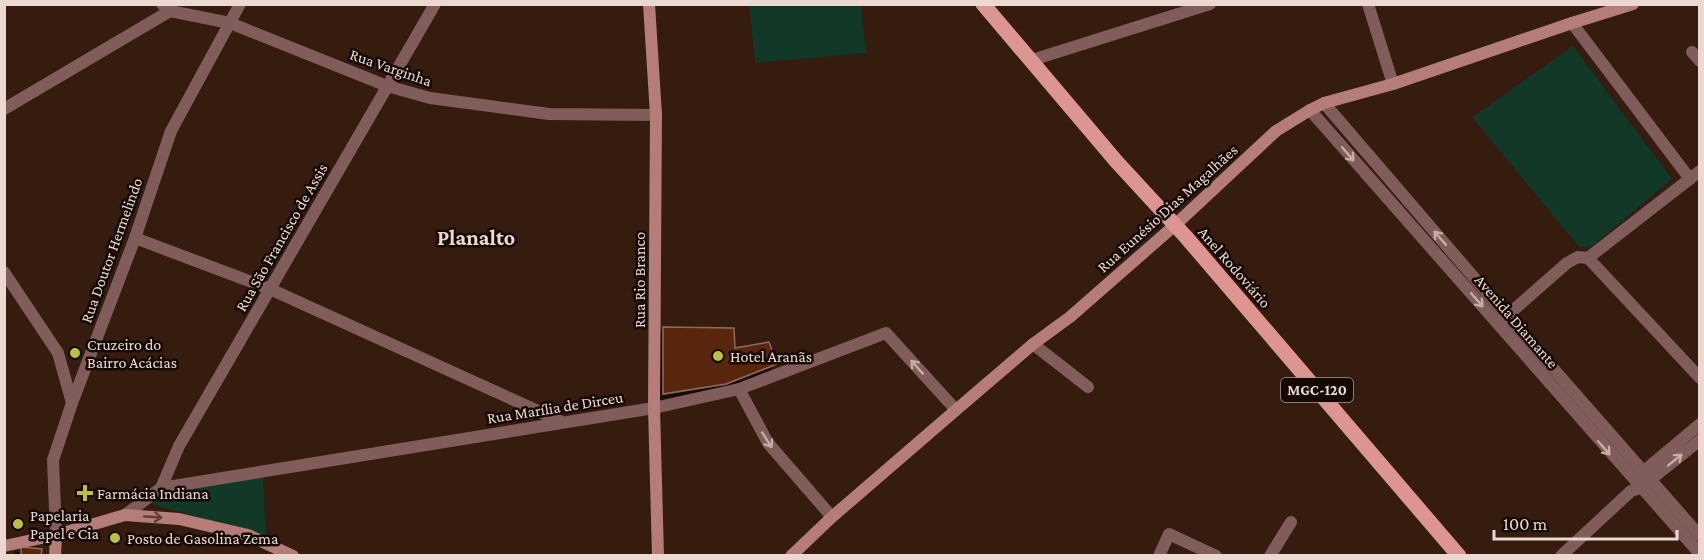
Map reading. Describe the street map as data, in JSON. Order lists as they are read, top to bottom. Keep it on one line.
{"streets":{"main road":["Rua Eunésio Dias Magalhães","Rua Doutor Hermelindo","Anel Rodoviário","Rua Rio Branco","MGC-120"],"street":["Rua Varginha","Rua São Francisco de Assis","Avenida Diamante","Rua Marília de Dirceu"]},"crossings":[["Rua Varginha","Rua São Francisco de Assis"],["Rua Varginha","Rua Doutor Hermelindo"],["Rua Varginha","Rua Rio Branco"],["Rua Eunésio Dias Magalhães","Anel Rodoviário"],["Rua Eunésio Dias Magalhães","Avenida Diamante"],["Rua Eunésio Dias Magalhães","Rua Marília de Dirceu"],["Rua São Francisco de Assis","Rua Marília de Dirceu"],["Rua Rio Branco","Rua Marília de Dirceu"]],"districts":["Planalto"],"places":{"other":["Cruzeiro do Bairro Acácias","Hotel Aranãs","Papelaria Papel e Cia","Posto de Gasolina Zema"],"health":["Farmácia Indiana"]},"scale_bar":"100 m"}
